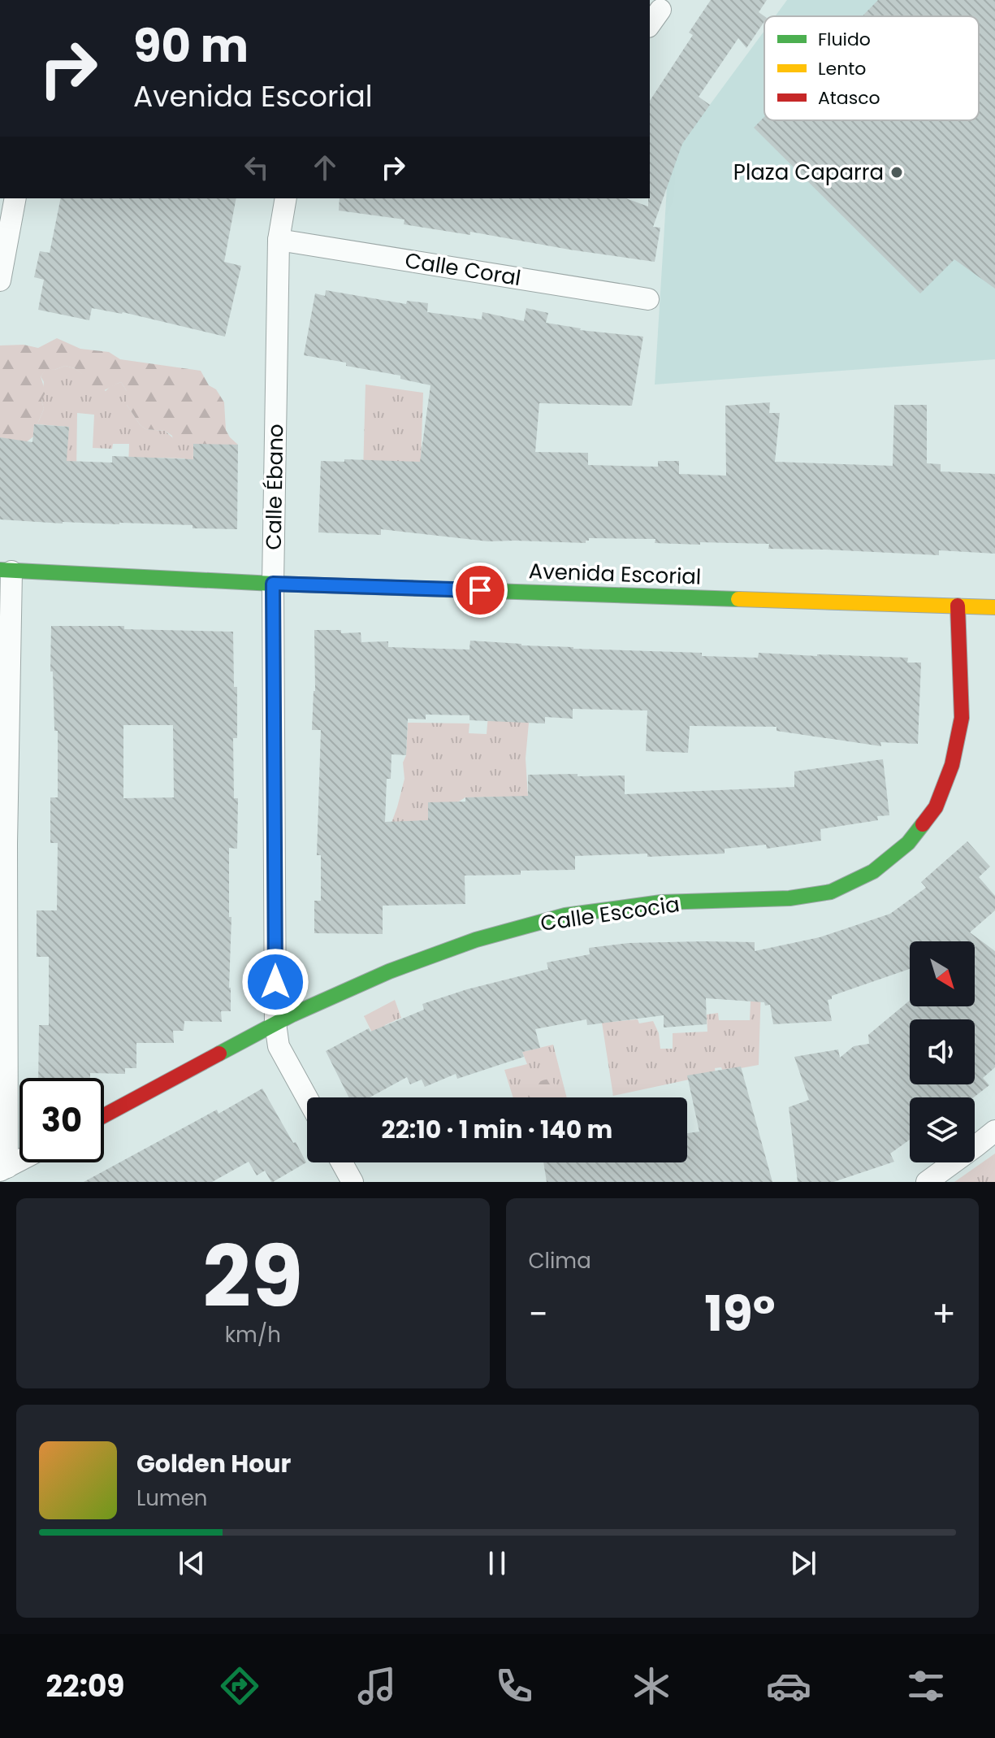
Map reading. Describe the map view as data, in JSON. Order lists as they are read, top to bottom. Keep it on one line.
{"streets":{"street":["Calle Coral","Calle Ébano","Avenida Escorial","Calle Escocia"]},"crossings":[["Calle Coral","Calle Ébano"],["Calle Ébano","Avenida Escorial"],["Calle Ébano","Calle Escocia"],["Avenida Escorial","Calle Escocia"]],"places":["Plaza Caparra"],"legend":["Fluido","Lento","Atasco"],"north":"bottom right","page":{"turn":["90 m","Avenida Escorial"],"limit":"30","trip":"22:10 · 1 min · 140 m","tile":[["29","km/h"],"Clima"],"heat":["−","19°","+"],"song":["Golden Hour","Lumen"],"tabs":"22:09"}}
